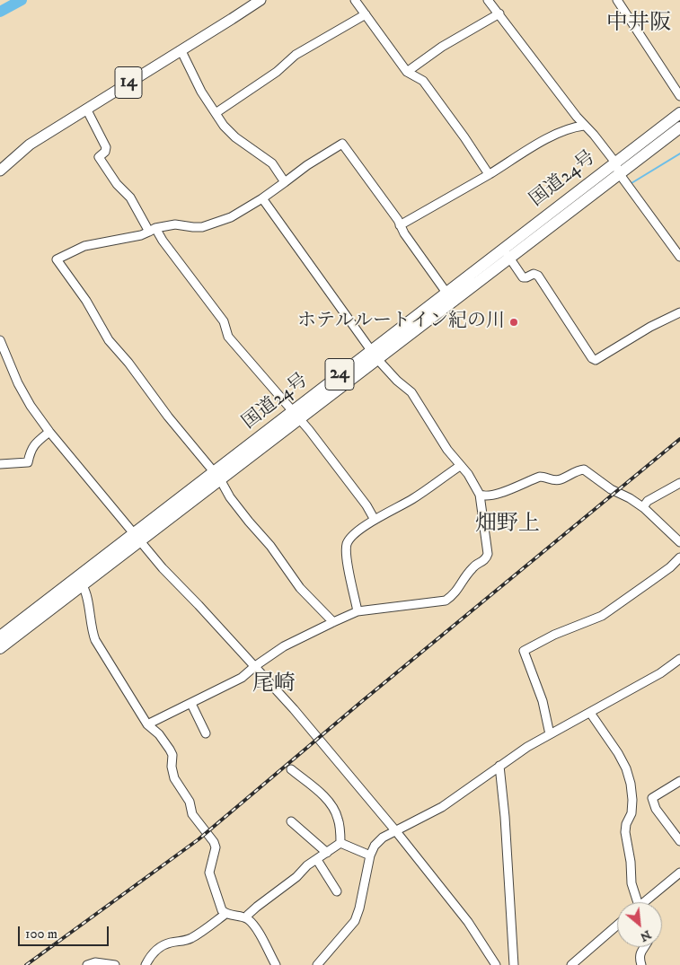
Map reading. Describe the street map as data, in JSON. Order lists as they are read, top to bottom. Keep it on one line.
{"streets":{"highway":["国道24号","24"],"main road":["14"]},"districts":["中井阪","畑野上","尾崎"],"places":["ホテルルートイン紀の川"],"scale_bar":"100 m","north":"bottom right"}
